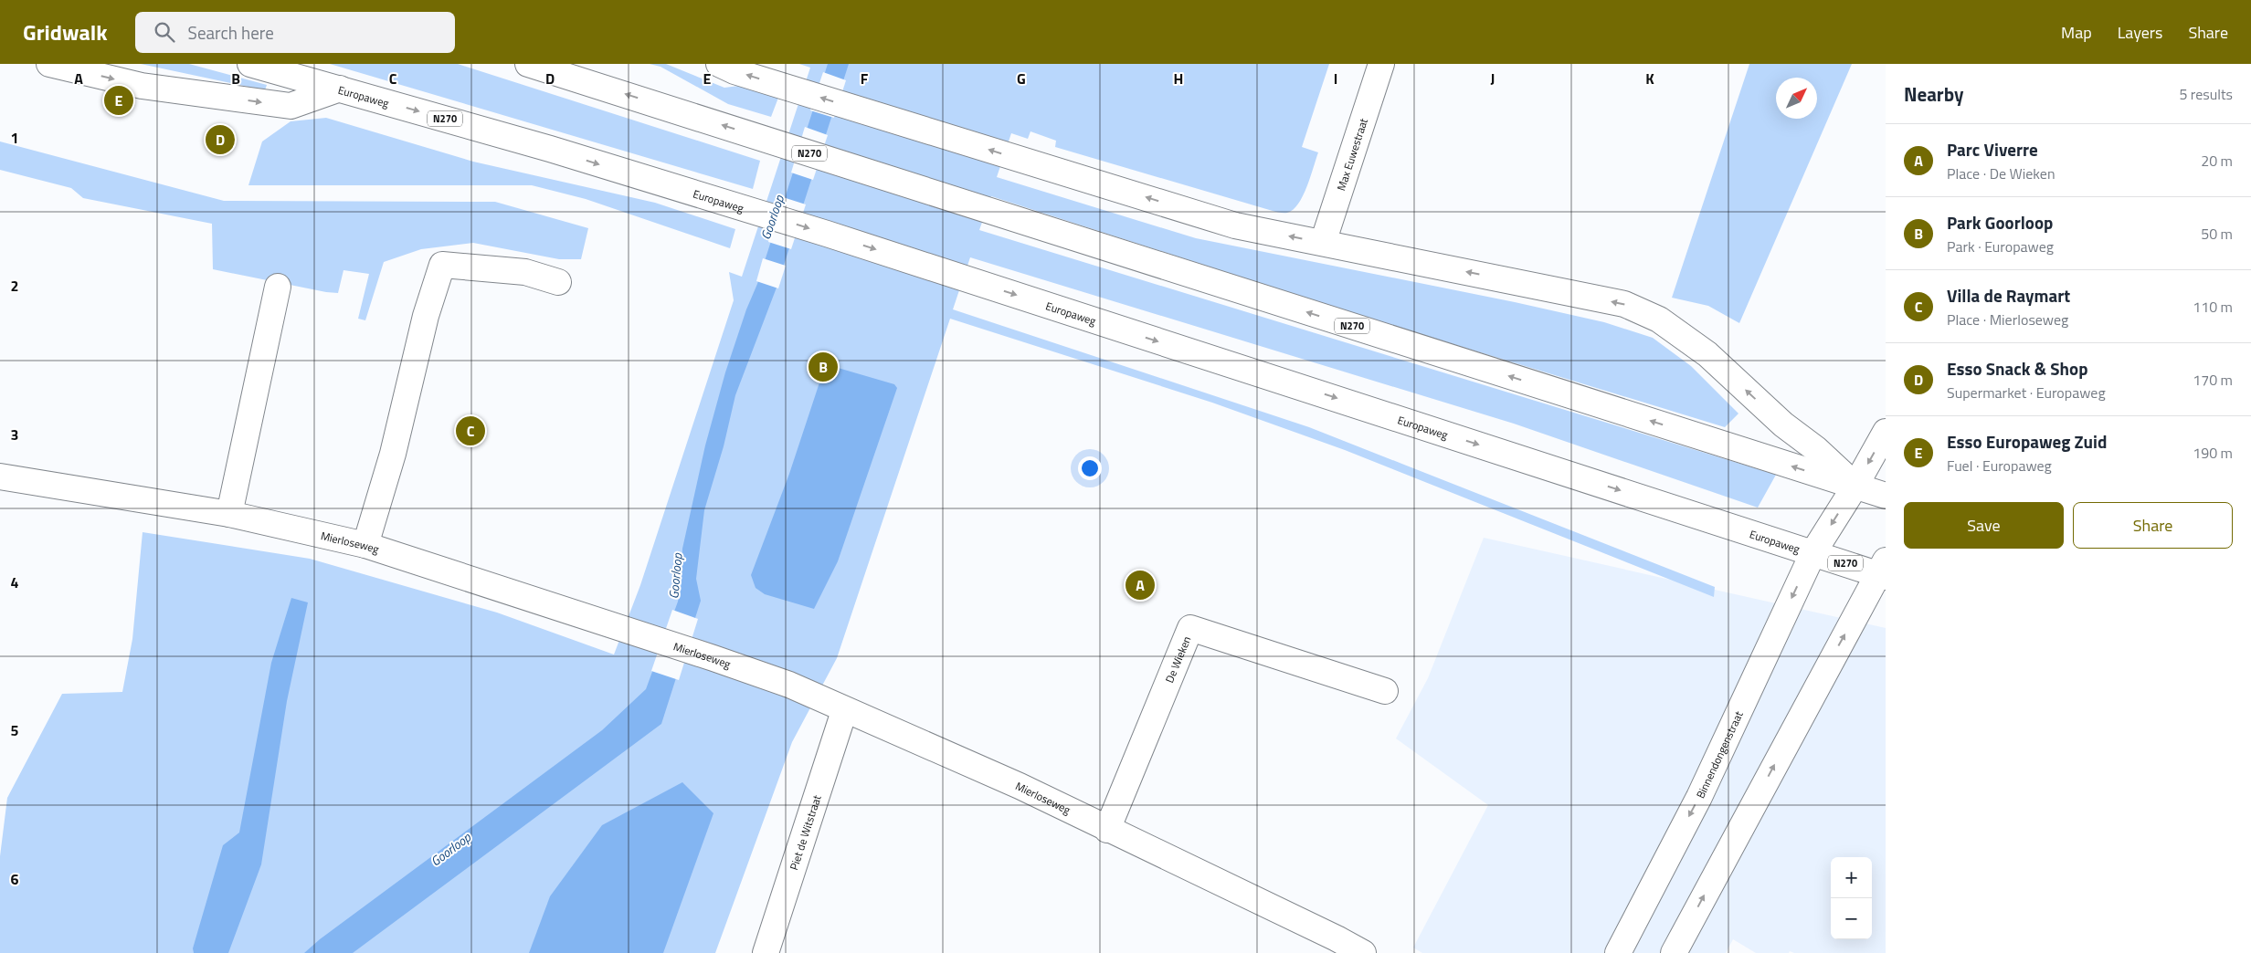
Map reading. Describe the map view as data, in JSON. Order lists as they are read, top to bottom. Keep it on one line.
{"streets":{"main road":["Europaweg","N270","Max Euwestraat","Mierloseweg","De Wieken","Binnendongenstraat","Piet de Witstraat"]},"crossings":[["Europaweg","Binnendongenstraat"],["N270","Binnendongenstraat"],["Mierloseweg","De Wieken"],["Mierloseweg","Piet de Witstraat"]],"water":["Goorloop"],"north":"top right","page":{"header":"Gridwalk","search":"Search here","nav":["Map","Layers","Share"],"heading":["Nearby","5 results"],"pins":["E","D","B","C","A"],"list":[{"mark":"A","name":"Parc Viverre","note":"Place · De Wieken","value":"20 m"},{"mark":"B","name":"Park Goorloop","note":"Park · Europaweg","value":"50 m"},{"mark":"C","name":"Villa de Raymart","note":"Place · Mierloseweg","value":"110 m"},{"mark":"D","name":"Esso Snack & Shop","note":"Supermarket · Europaweg","value":"170 m"},{"mark":"E","name":"Esso Europaweg Zuid","note":"Fuel · Europaweg","value":"190 m"}],"buttons":["Save","Share"],"map_buttons":["+","−"]},"grid":{"columns":["A","B","C","D","E","F","G","H","I","J","K"],"rows":["1","2","3","4","5","6"]}}
